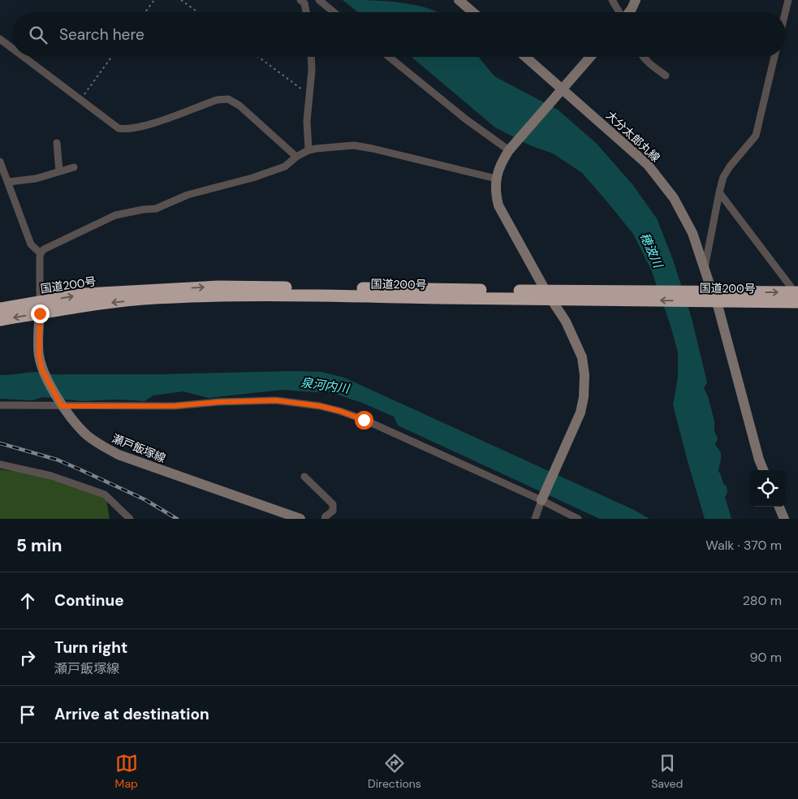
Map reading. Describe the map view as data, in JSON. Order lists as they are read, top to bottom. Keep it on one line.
{"streets":{"highway":["国道200号"],"main road":["大分太郎丸線","瀬戸飯塚線"]},"crossings":[["大分太郎丸線","国道200号"],["国道200号","瀬戸飯塚線"]],"water":["穂波川","泉河内川"],"page":{"search":"Search here","heading":["5 min","Walk · 370 m"],"list":[["Continue","280 m"],["Turn right","瀬戸飯塚線","90 m"],"Arrive at destination"],"nav":["Map","Directions","Saved"]}}
